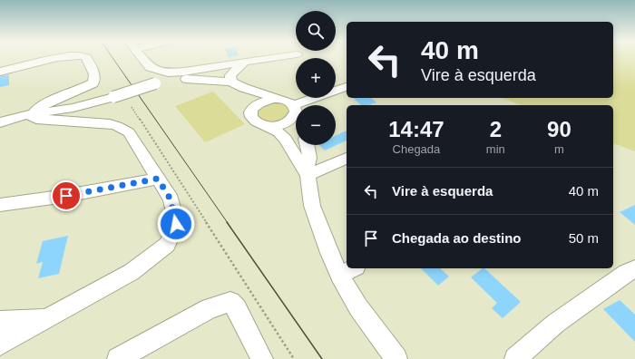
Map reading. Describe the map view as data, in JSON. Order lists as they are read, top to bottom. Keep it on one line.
{"page":{"map_buttons":["+","−"],"turn":["40 m","Vire à esquerda"],"eta":["14:47","Chegada","2","min","90","m"],"list":[{"name":"Vire à esquerda","value":"40 m"},{"name":"Chegada ao destino","value":"50 m"}]}}
